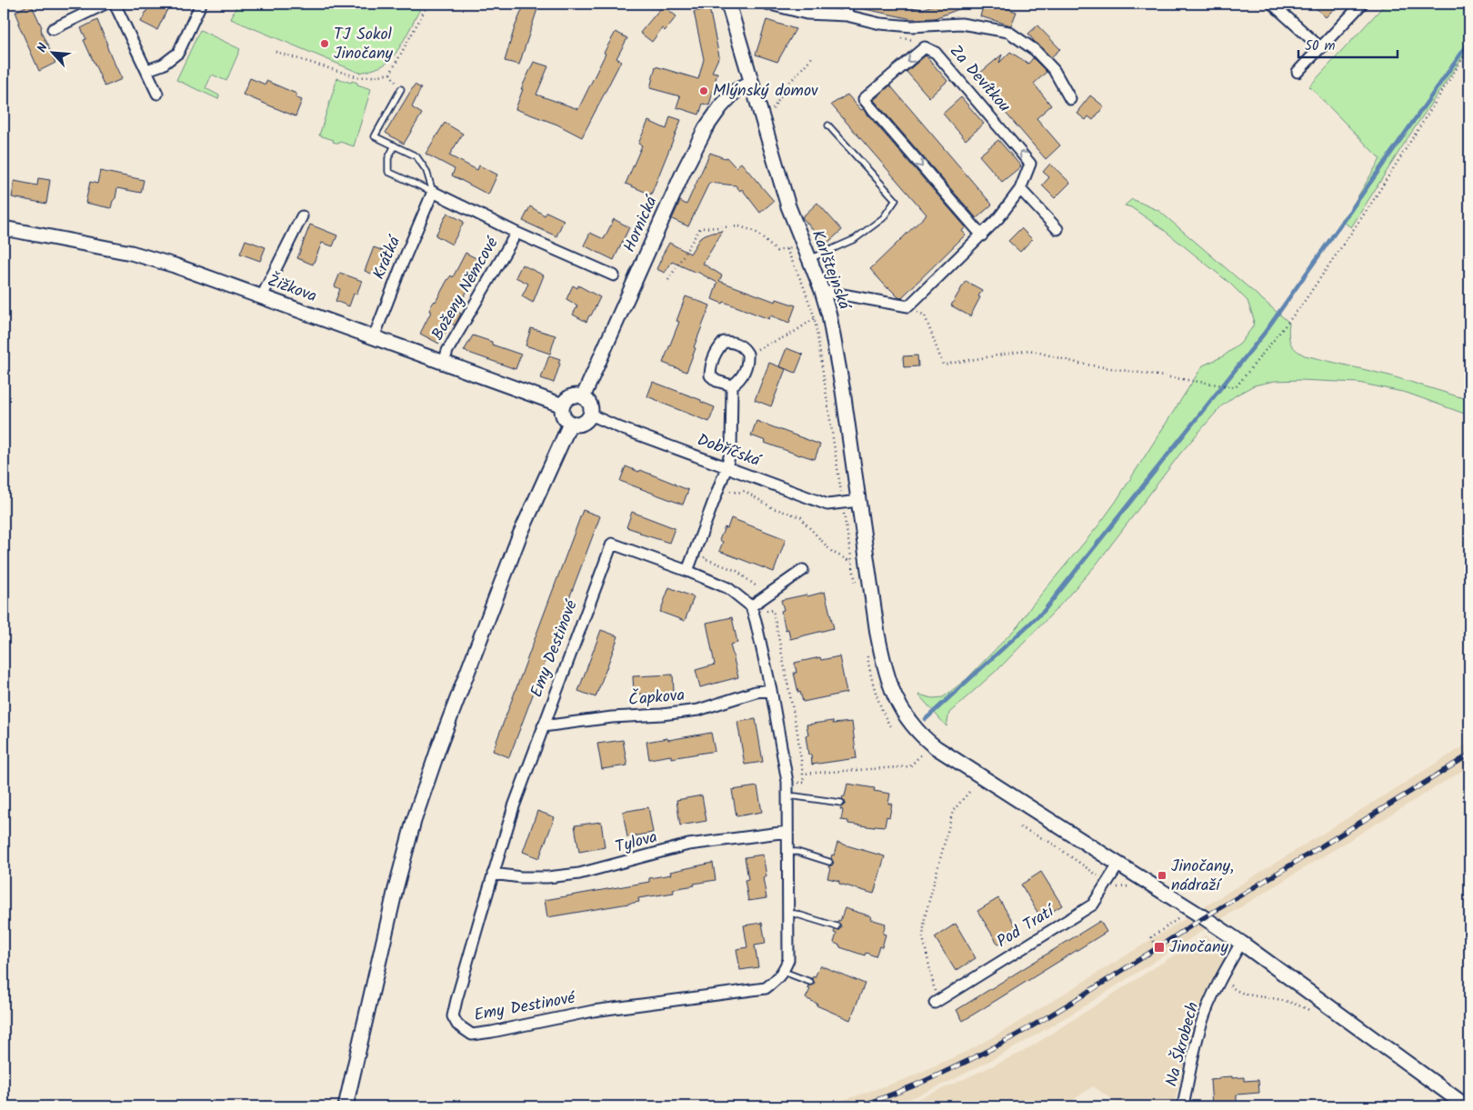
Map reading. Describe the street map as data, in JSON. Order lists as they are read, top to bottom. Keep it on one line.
{"streets":{"street":["Za Devítkou","Hornická","Krátká","Karlštejnská","Žižkova","Boženy Němcové","Dobříčská","Emy Destinové","Čapkova","Tylova","Pod Tratí","Na Škrobech"]},"crossings":[["Hornická","Karlštejnská"],["Hornická","Žižkova"],["Hornická","Dobříčská"],["Krátká","Žižkova"],["Krátká","Boženy Němcové"],["Karlštejnská","Dobříčská"],["Karlštejnská","Pod Tratí"],["Karlštejnská","Na Škrobech"],["Žižkova","Boženy Němcové"],["Žižkova","Dobříčská"],["Emy Destinové","Čapkova"],["Emy Destinové","Tylova"]],"places":{"other":["TJ Sokol Jinočany","Mlýnský domov"],"transit":["Jinočany, nádraží","Jinočany"]},"scale_bar":"50 m","north":"top left"}
